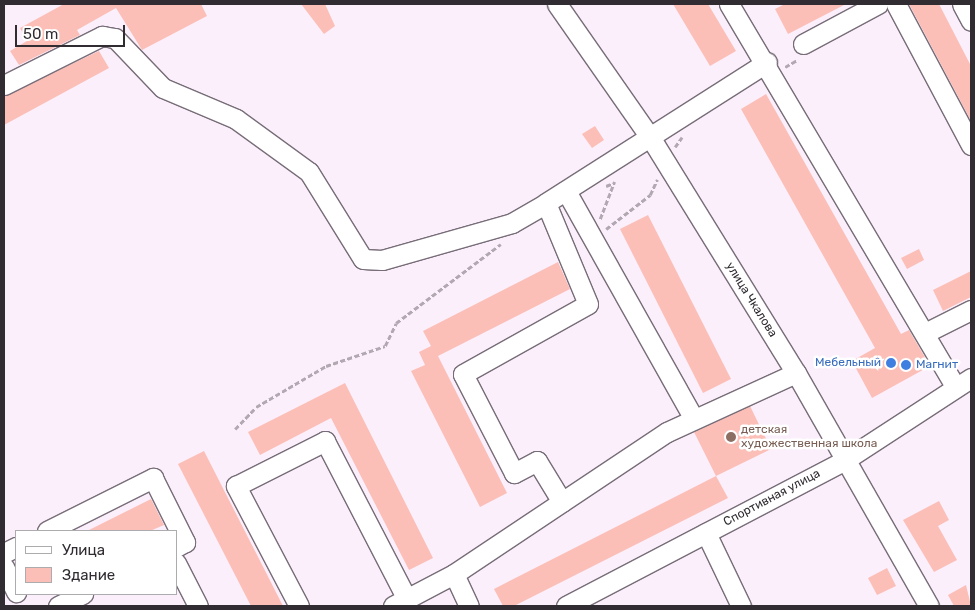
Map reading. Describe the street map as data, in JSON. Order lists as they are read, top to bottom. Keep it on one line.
{"streets":{"street":["улица Чкалова","Спортивная улица"]},"crossings":[["улица Чкалова","Спортивная улица"]],"places":["Мебельный","Магнит","детская художественная школа"],"legend":["Улица","Здание"],"scale_bar":"50 m"}
